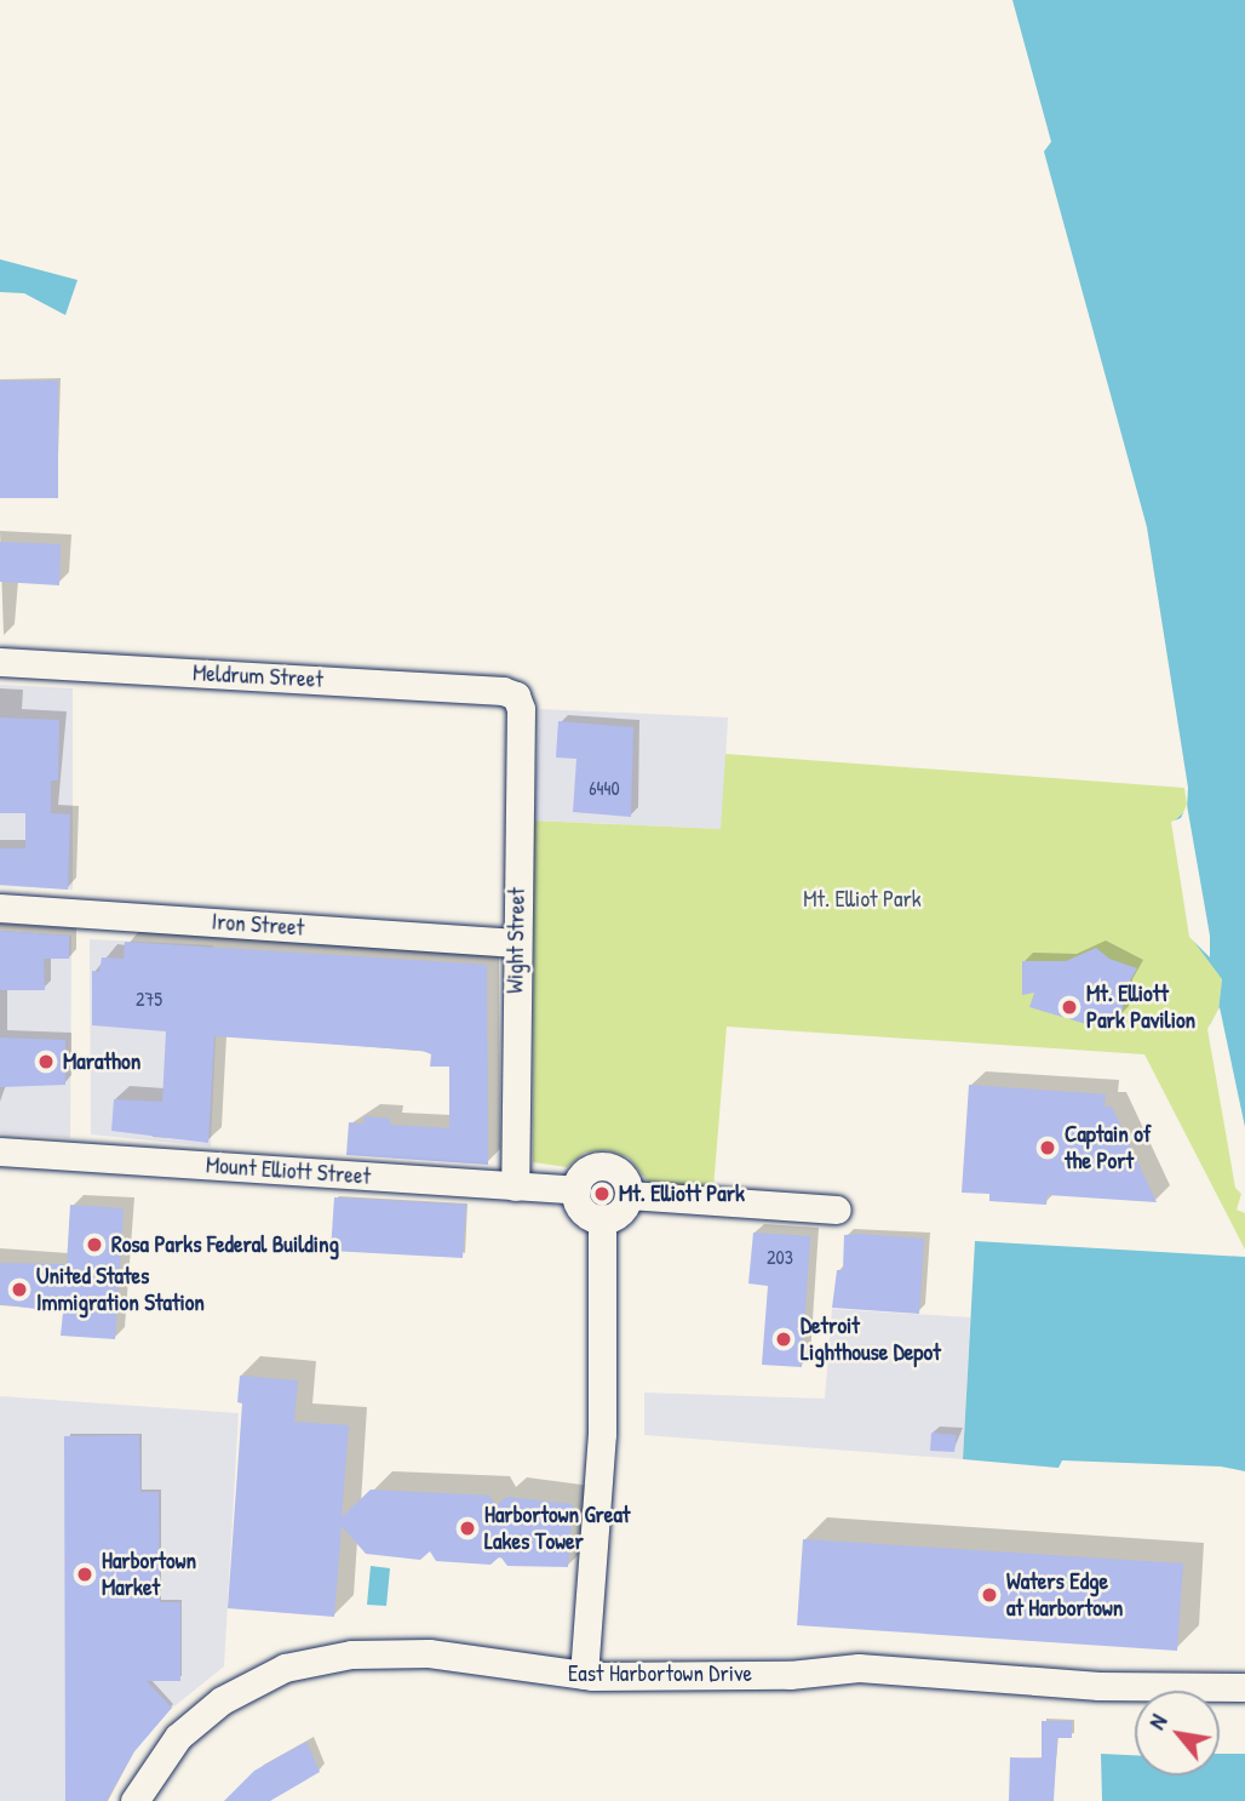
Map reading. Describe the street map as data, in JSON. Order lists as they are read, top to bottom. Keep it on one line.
{"streets":{"street":["Meldrum Street","Iron Street","Wight Street","Mount Elliott Street","East Harbortown Drive"]},"crossings":[["Meldrum Street","Wight Street"],["Iron Street","Wight Street"],["Wight Street","Mount Elliott Street"]],"parks":["Mt. Elliot Park"],"places":["Mt. Elliott Park Pavilion","Marathon","Captain of the Port","Mt. Elliott Park","Rosa Parks Federal Building","United States Immigration Station","Detroit Lighthouse Depot","Harbortown Great Lakes Tower","Harbortown Market","Waters Edge at Harbortown"],"house_numbers":["6440","275","203"],"north":"top left"}
